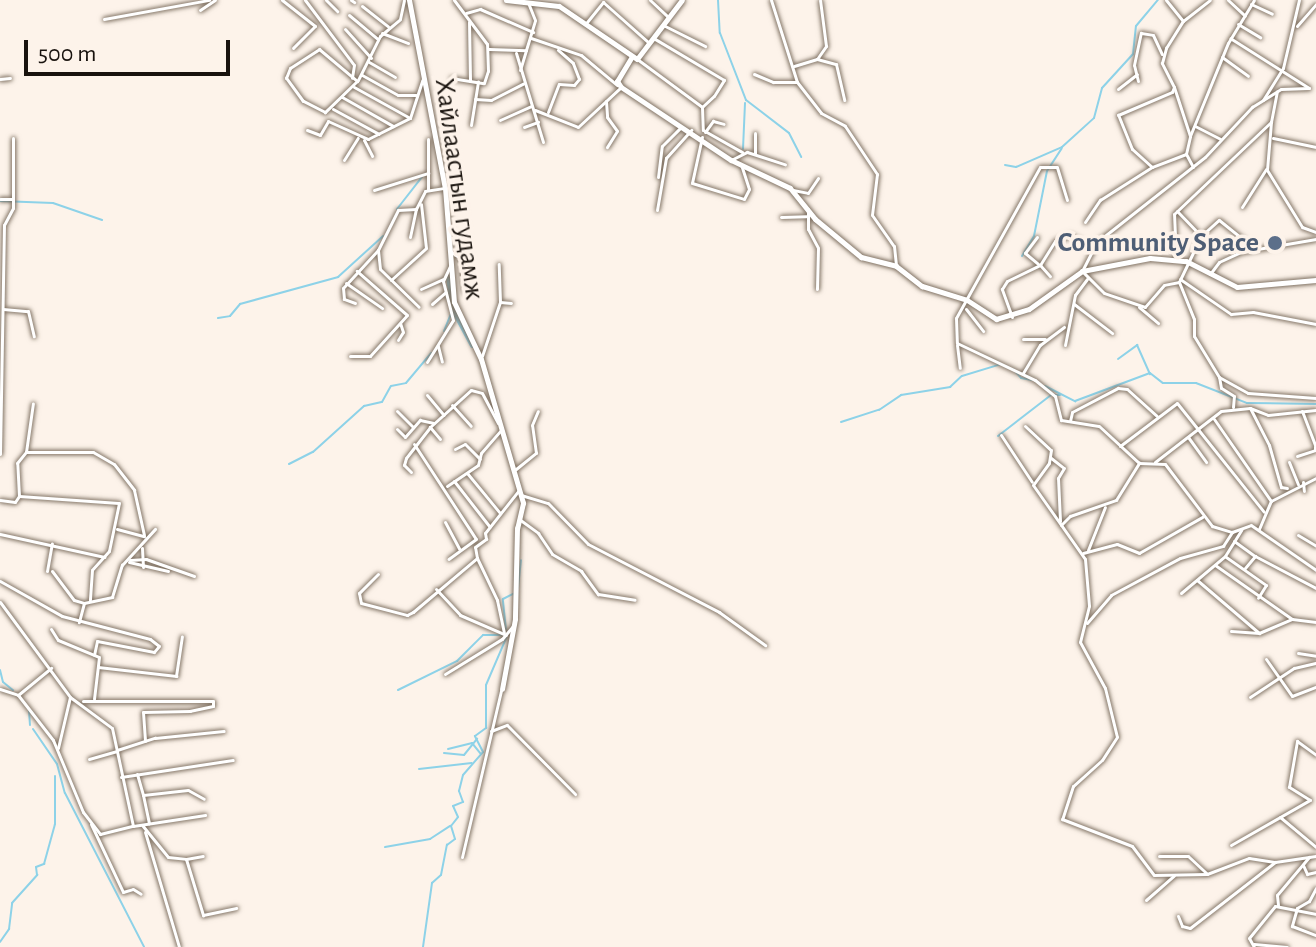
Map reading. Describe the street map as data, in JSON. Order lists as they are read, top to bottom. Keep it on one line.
{"streets":{"street":["Хайлаастын гудамж"]},"places":["Community Space"],"scale_bar":"500 m"}
